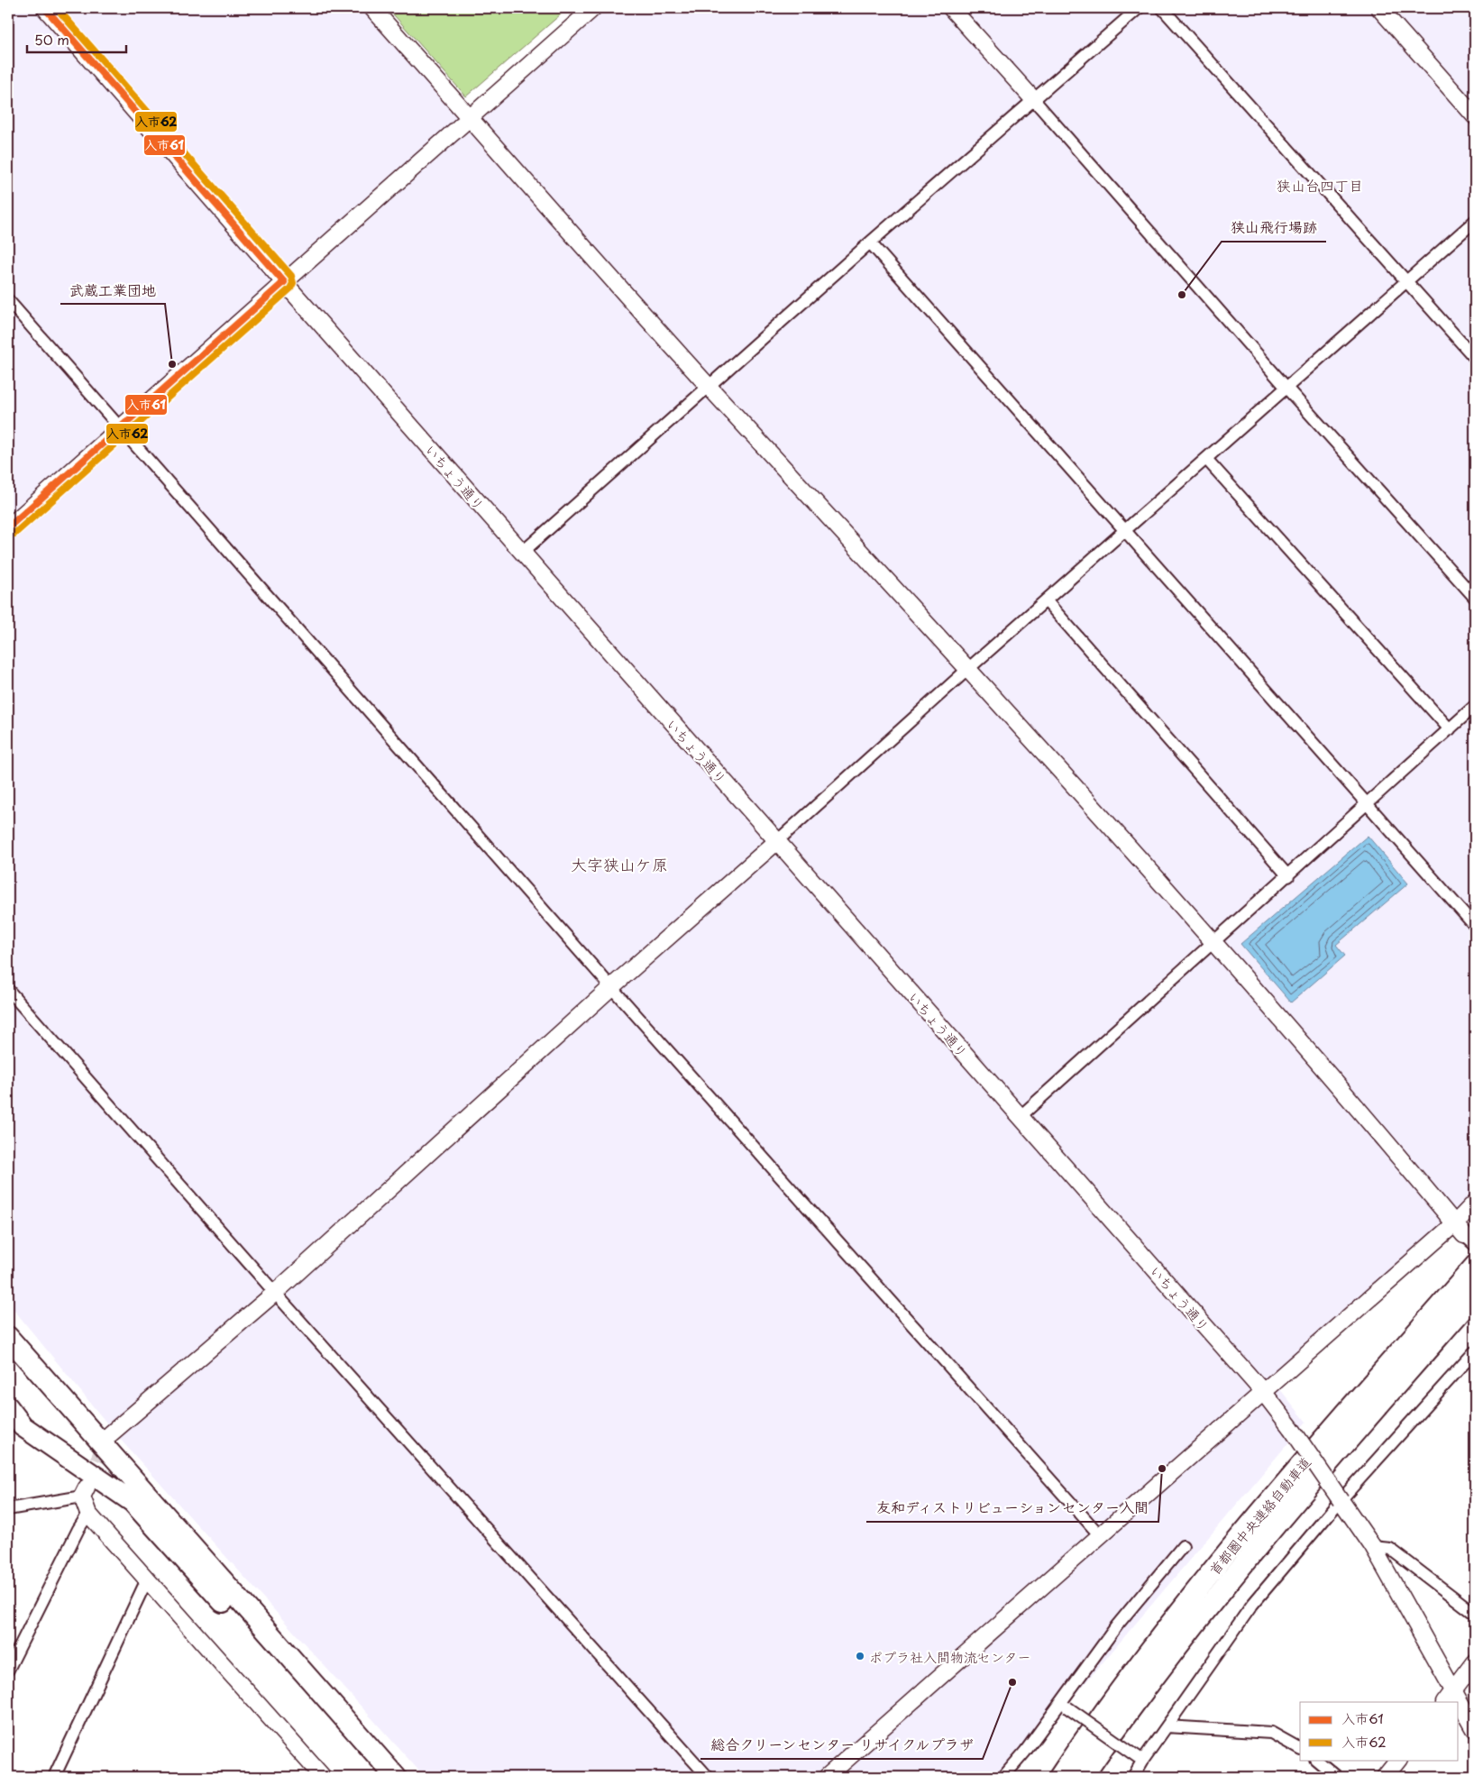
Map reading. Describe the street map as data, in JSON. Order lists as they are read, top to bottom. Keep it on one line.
{"streets":{"highway":["首都圏中央連絡自動車道"],"street":["いちょう通り"]},"districts":["狭山台四丁目","大字狭山ケ原"],"places":["狭山飛行場跡","武蔵工業団地","友和ディストリビューションセンター入間","ポプラ社入間物流センター","総合クリーンセンター リサイクルプラザ"],"lines":["transit line 入市61","transit line 入市62"],"legend":["入市61","入市62"],"scale_bar":"50 m"}
